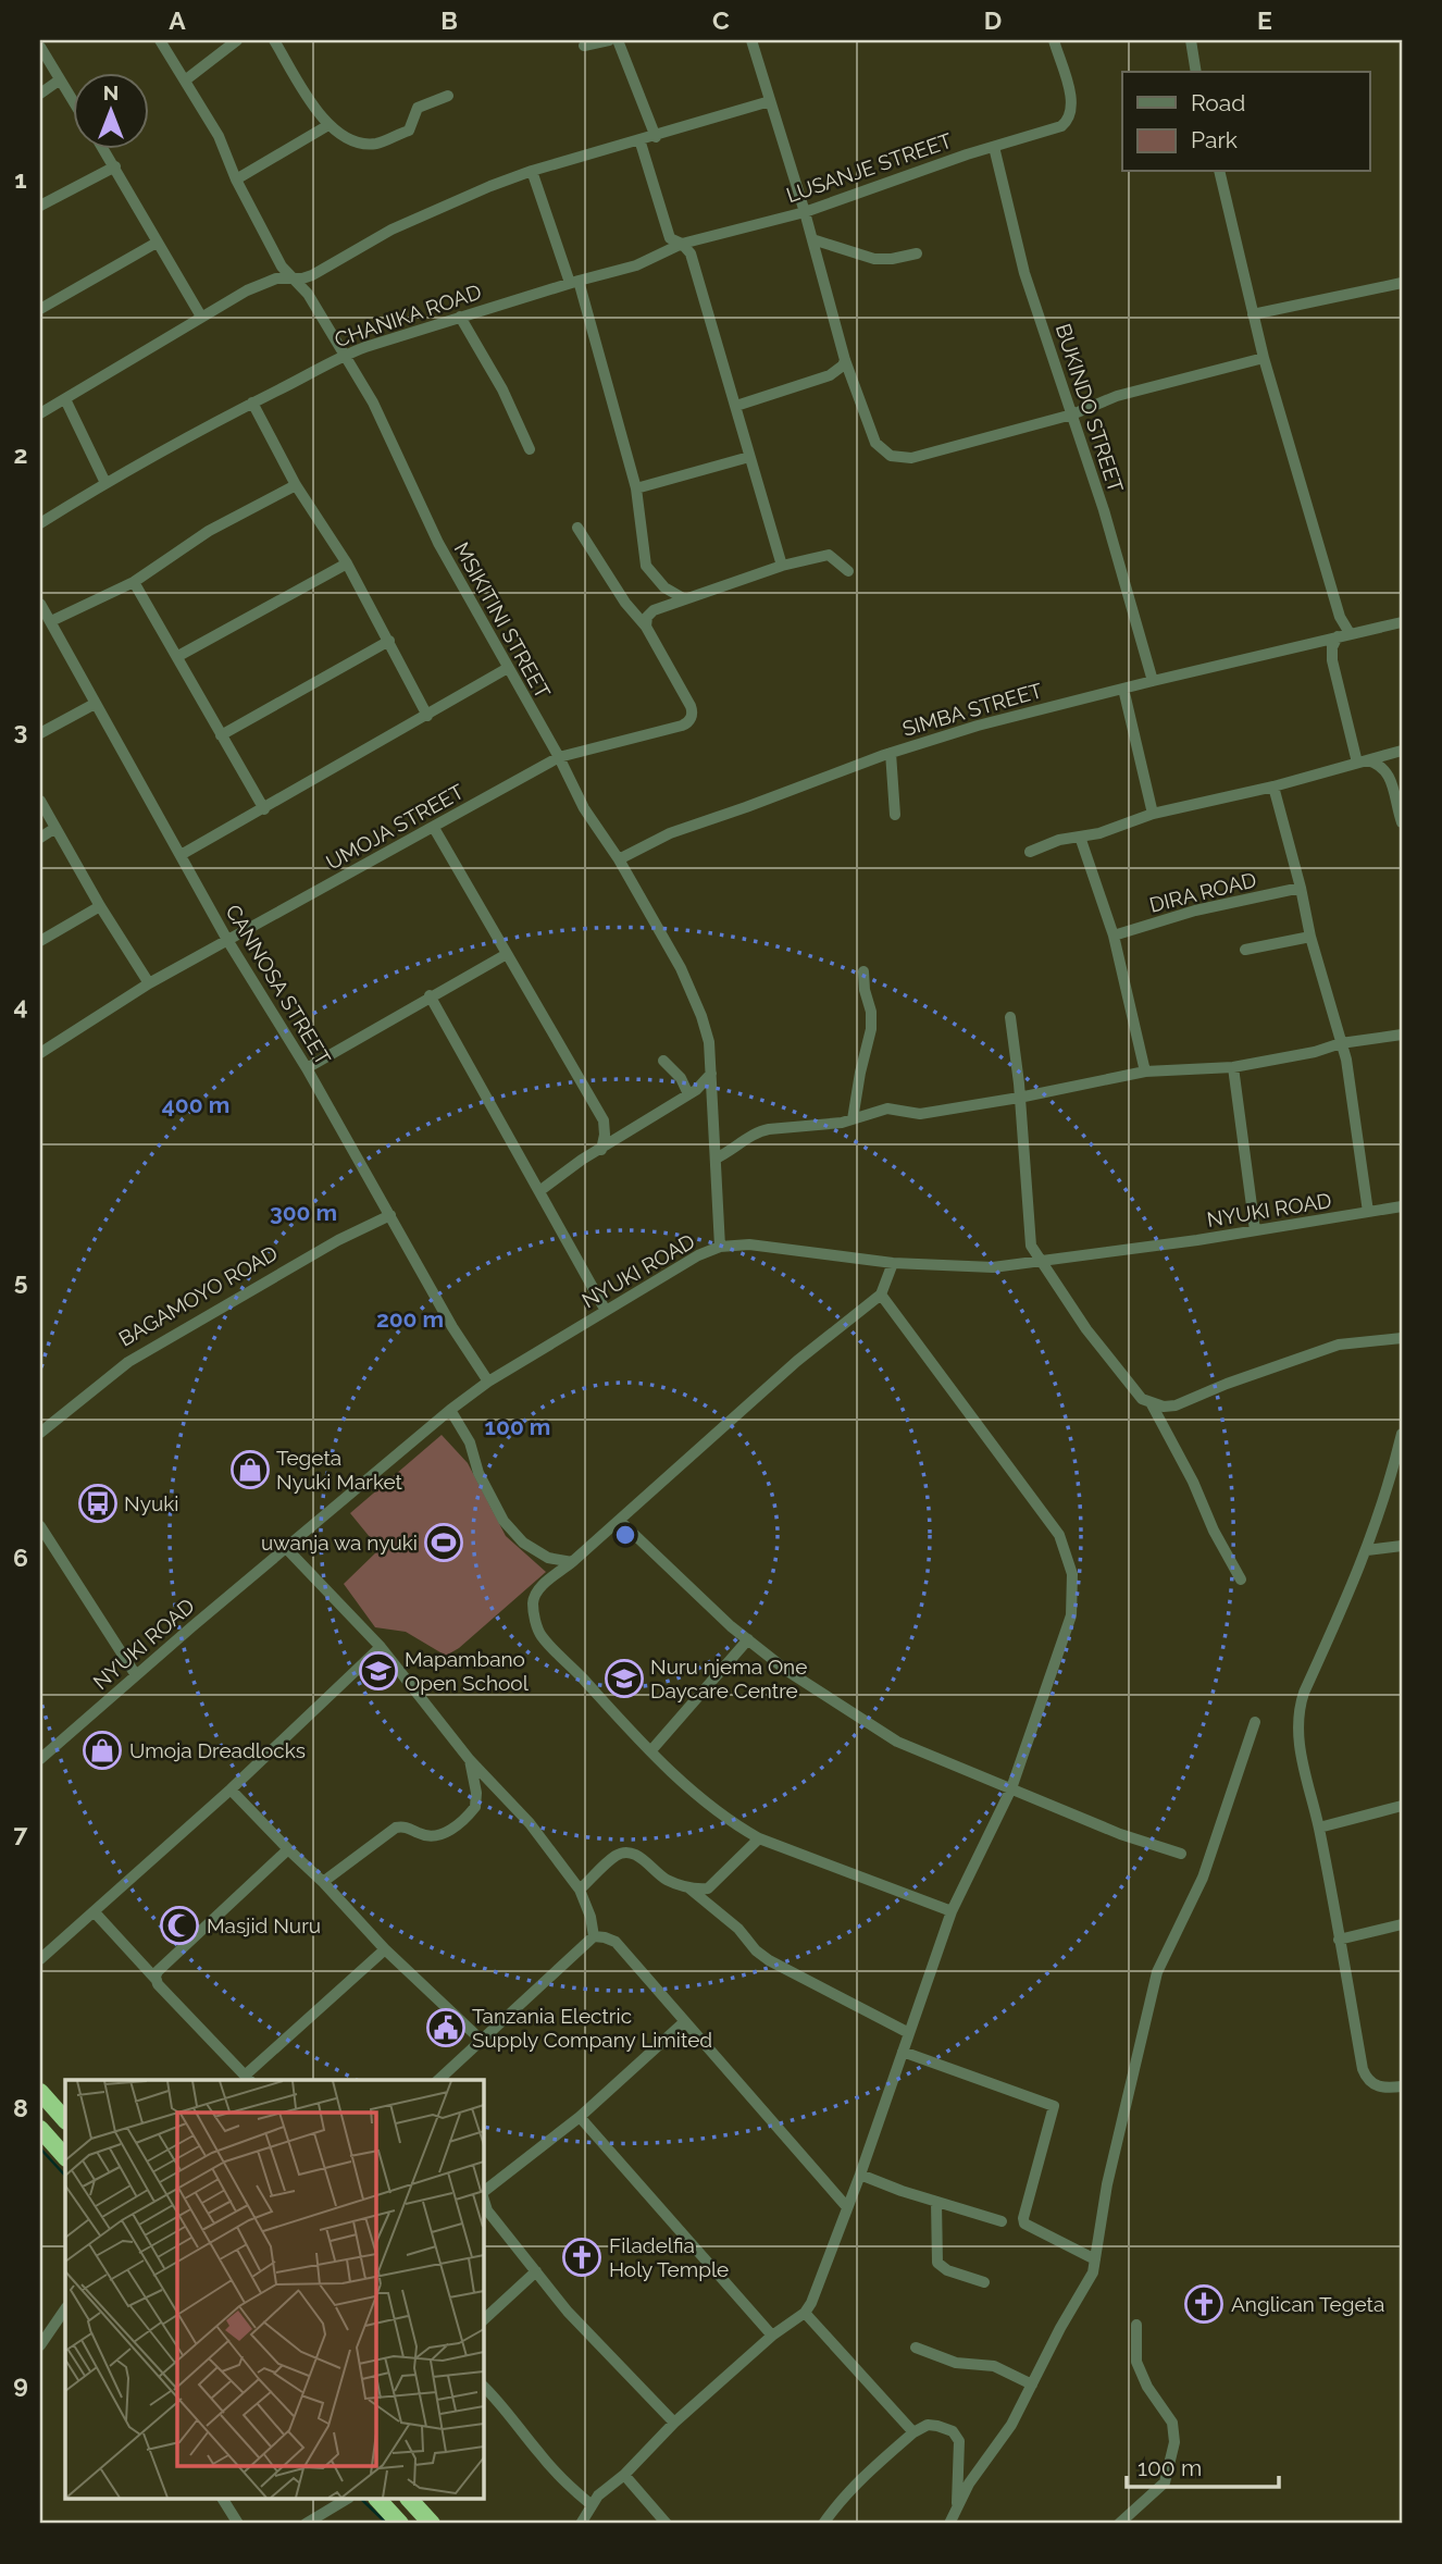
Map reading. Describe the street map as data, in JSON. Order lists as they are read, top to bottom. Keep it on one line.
{"streets":{"street":["LUSANJE STREET","CHANIKA ROAD","BUKINDO STREET","MSIKITINI STREET","SIMBA STREET","UMOJA STREET","DIRA ROAD","CANNOSA STREET","NYUKI ROAD","BAGAMOYO ROAD"]},"crossings":[["LUSANJE STREET","CHANIKA ROAD"],["LUSANJE STREET","BUKINDO STREET"],["CHANIKA ROAD","MSIKITINI STREET"],["BUKINDO STREET","SIMBA STREET"],["MSIKITINI STREET","SIMBA STREET"],["MSIKITINI STREET","UMOJA STREET"],["MSIKITINI STREET","NYUKI ROAD"],["UMOJA STREET","CANNOSA STREET"],["CANNOSA STREET","NYUKI ROAD"],["CANNOSA STREET","BAGAMOYO ROAD"]],"places":{"shop":["Tegeta Nyuki Market","Umoja Dreadlocks"],"bus stop":["Nyuki"],"sports":["uwanja wa nyuki"],"school or university":["Mapambano Open School","Nuru njema One Daycare Centre"],"mosque":["Masjid Nuru"],"public building":["Tanzania Electric Supply Company Limited"],"church":["Filadelfia Holy Temple","Anglican Tegeta"]},"legend":["Road","Park"],"scale_bar":"100 m","north":"top","grid":{"columns":["A","B","C","D","E"],"rows":["1","2","3","4","5","6","7","8","9"]},"rings":["400 m","300 m","200 m","100 m"]}
